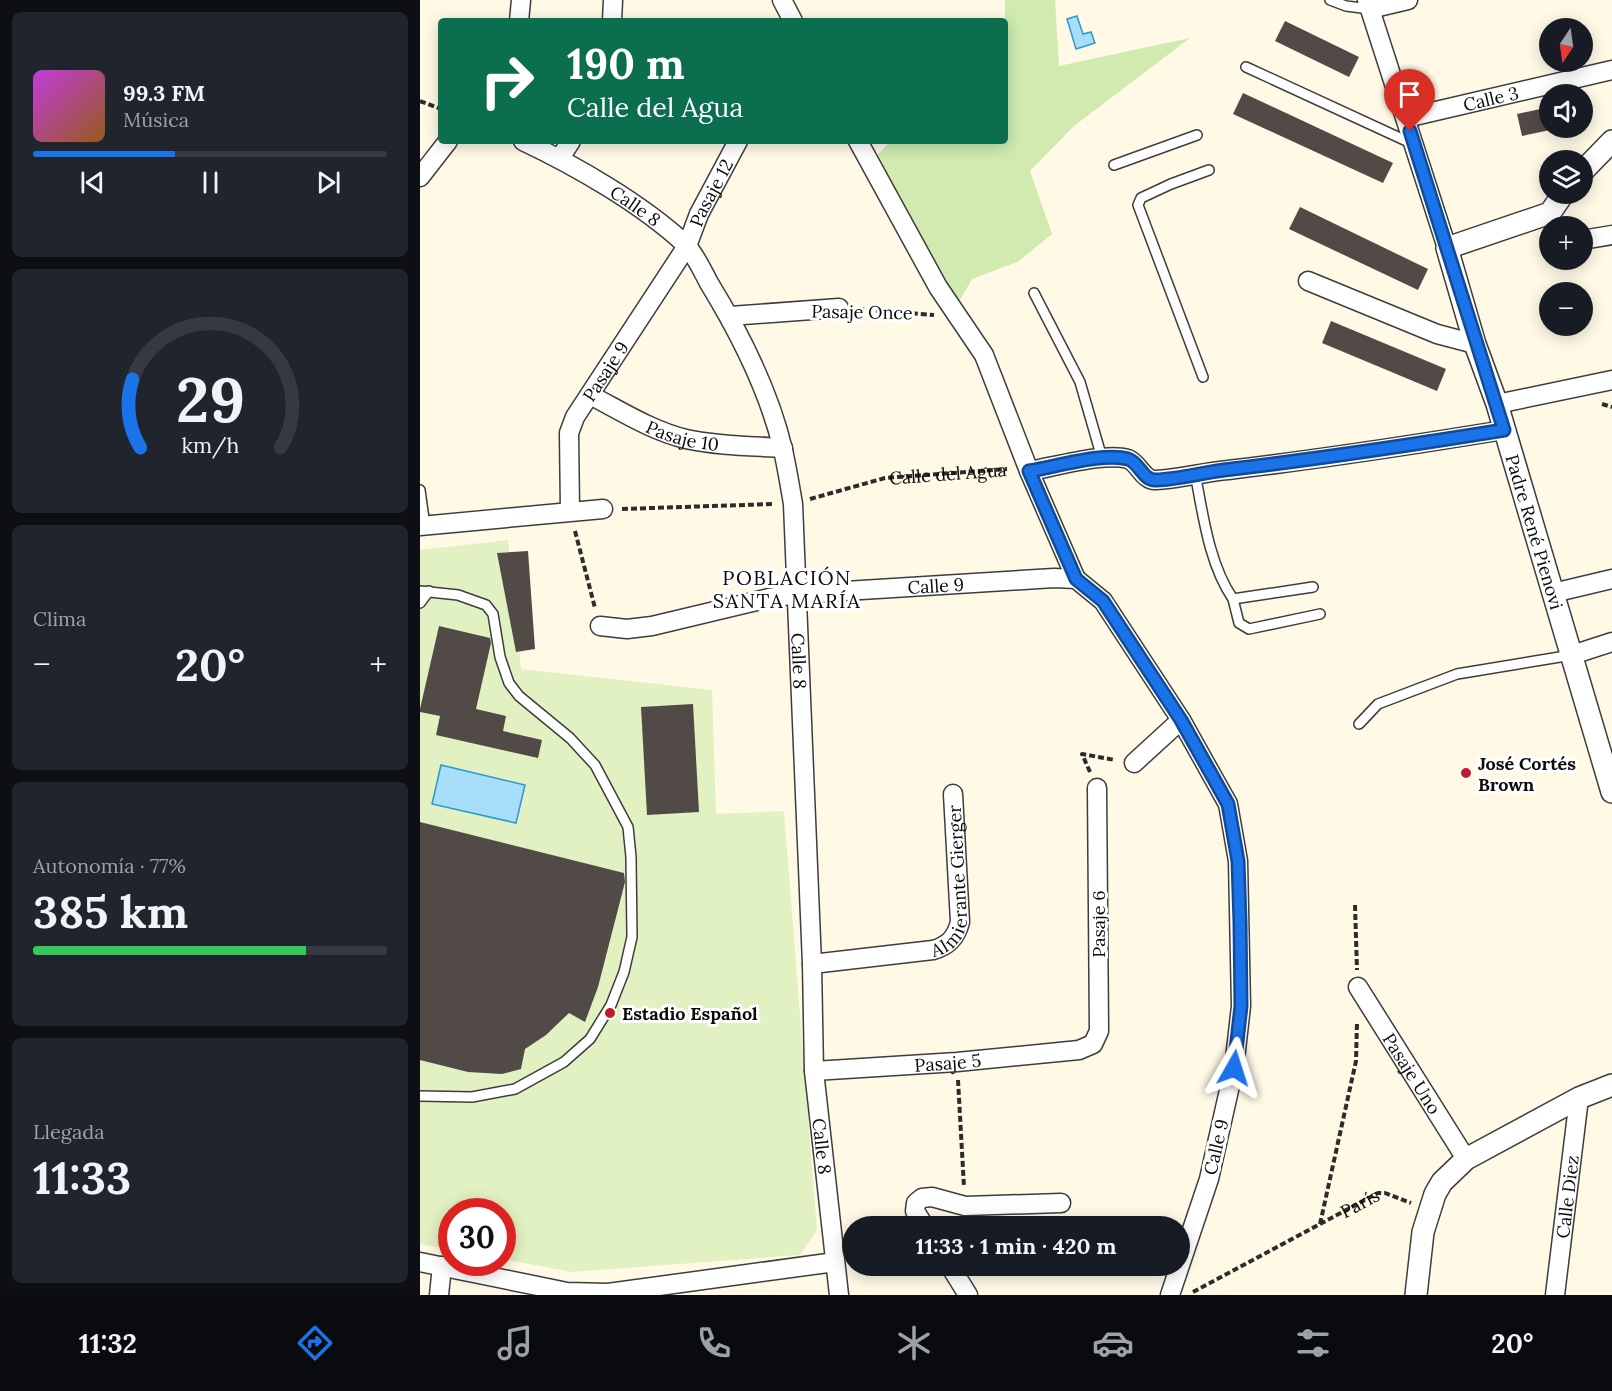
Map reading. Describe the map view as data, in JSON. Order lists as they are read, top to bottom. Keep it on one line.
{"streets":{"street":["Calle 3","Pasaje 12","Calle 8","Pasaje Once","Pasaje 9","Pasaje 10","Calle del Agua","Padre René Pienovi","Calle 9","Almierante Gierger","Pasaje 6","Pasaje 5","Pasaje Uno","Calle Diez"],"path":["París"]},"crossings":[["Calle 3","Padre René Pienovi"],["Pasaje 12","Calle 8"],["Pasaje 12","Pasaje 9"],["Calle 8","Pasaje Once"],["Calle 8","Pasaje 9"],["Calle 8","Pasaje 10"],["Calle 8","Calle del Agua"],["Calle 8","Calle 9"],["Calle 8","Almierante Gierger"],["Calle 8","Pasaje 5"],["Pasaje Once","Calle 9"],["Pasaje 9","Pasaje 10"],["Calle del Agua","Padre René Pienovi"],["Calle del Agua","Calle 9"],["Pasaje 6","Pasaje 5"]],"districts":["POBLACIÓN SANTA MARÍA"],"places":["José Cortés Brown","Estadio Español"],"north":"bottom","page":{"map_buttons":["+","−"],"turn":["190 m","Calle del Agua"],"song":["99.3 FM","Música"],"tile":["Clima",["Autonomía · 77%","385 km"],["Llegada","11:33"]],"heat":["−","20°","+"],"limit":"30","trip":"11:33 · 1 min · 420 m","tabs":["11:32","20°"],"gauge":["29","km/h"]}}
